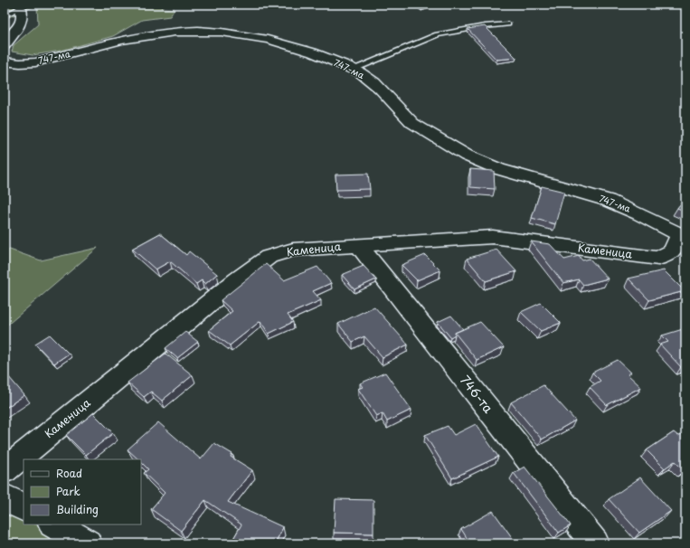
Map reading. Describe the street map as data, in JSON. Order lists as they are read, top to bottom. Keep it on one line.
{"streets":{"street":["747-ма","Каменица","746-та"]},"crossings":[["747-ма","Каменица"],["Каменица","746-та"]],"legend":["Road","Park","Building"]}
